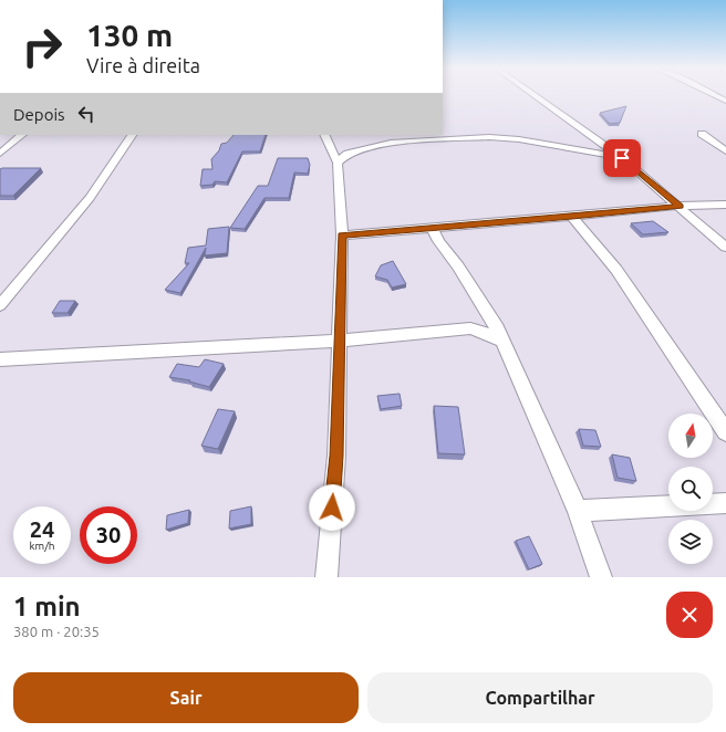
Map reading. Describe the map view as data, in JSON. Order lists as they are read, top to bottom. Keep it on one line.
{"north":"top","page":{"turn":["130 m","Vire à direita"],"then":"Depois","speed":"24 km/h","limit":"30","heading":["1 min","380 m · 20:35"],"buttons":["Sair","Compartilhar"]}}
